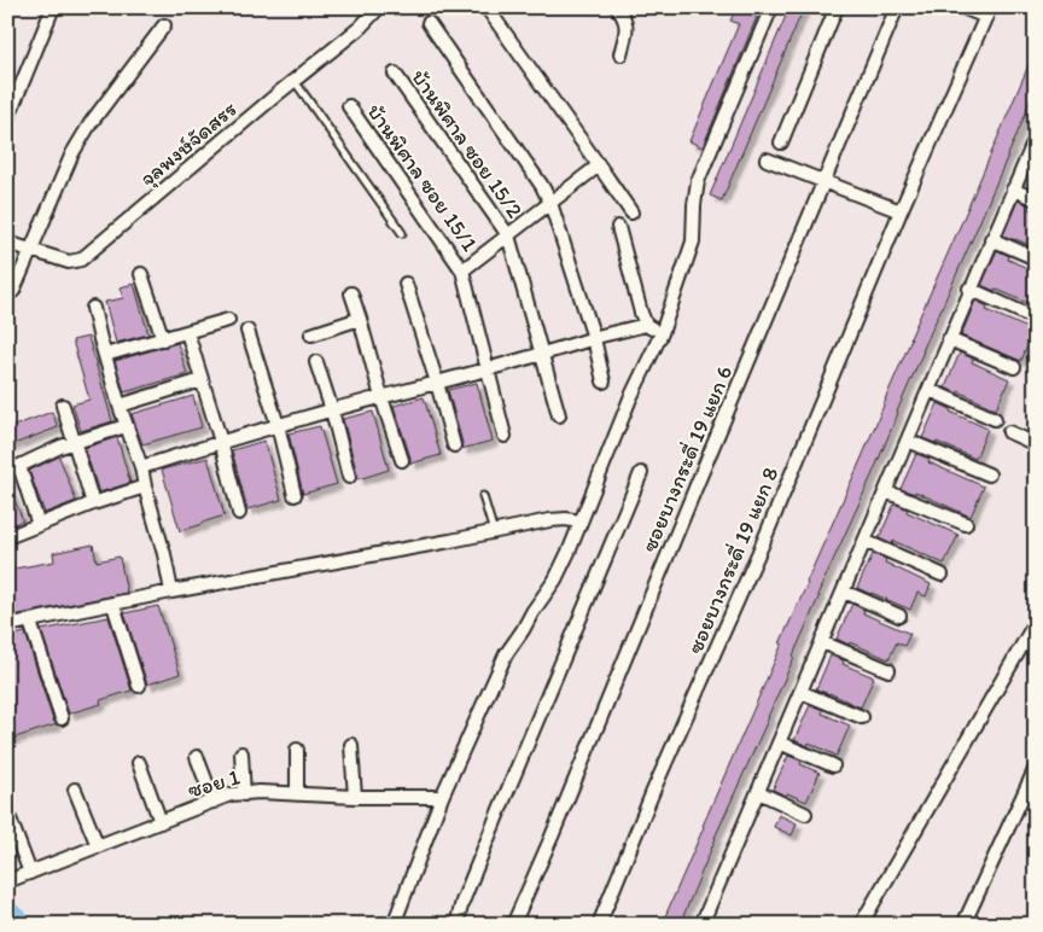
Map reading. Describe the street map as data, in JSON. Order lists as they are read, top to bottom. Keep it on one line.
{"streets":{"street":["จุลพงษ์จัดสรร","บ้านพิศาล ซอย 15/2","บ้านพิศาล ซอย 15/1","ซอยบางกระดี่ 19 แยก 6","ซอยบางกระดี่ 19 แยก 8","ซอย 1"]}}
